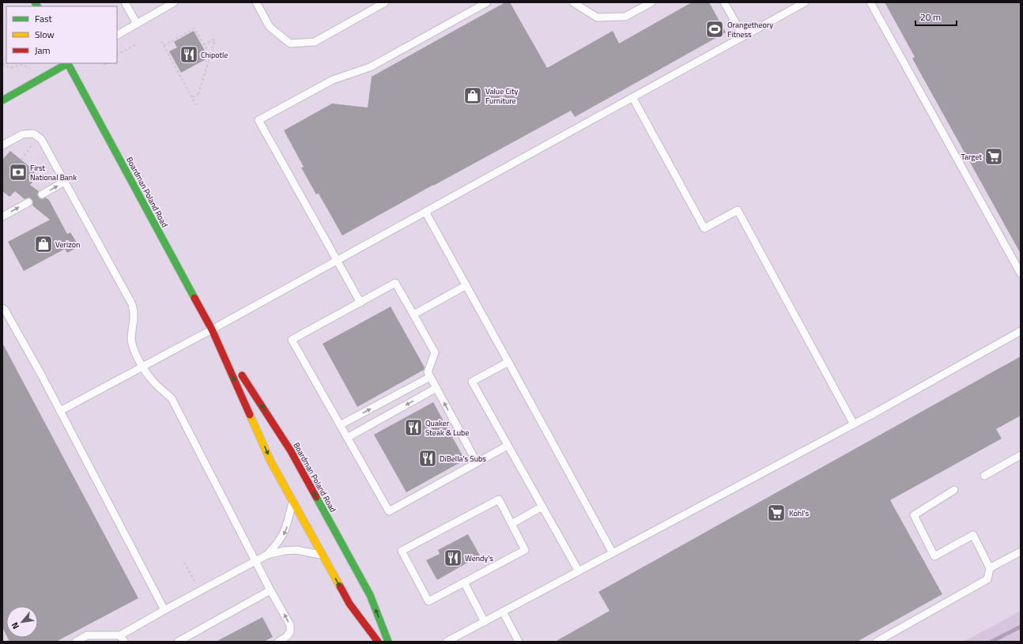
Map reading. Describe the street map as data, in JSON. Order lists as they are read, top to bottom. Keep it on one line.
{"streets":{"main road":["Boardman Poland Road"]},"places":{"sports":["Orangetheory Fitness"],"restaurant":["Chipotle","Quaker Steak & Lube","DiBella's Subs","Wendy's"],"shop":["Value City Furniture","Verizon"],"supermarket":["Target","Kohl's"],"bank":["First National Bank"]},"legend":["Fast","Slow","Jam"],"scale_bar":"20 m","north":"bottom left"}
